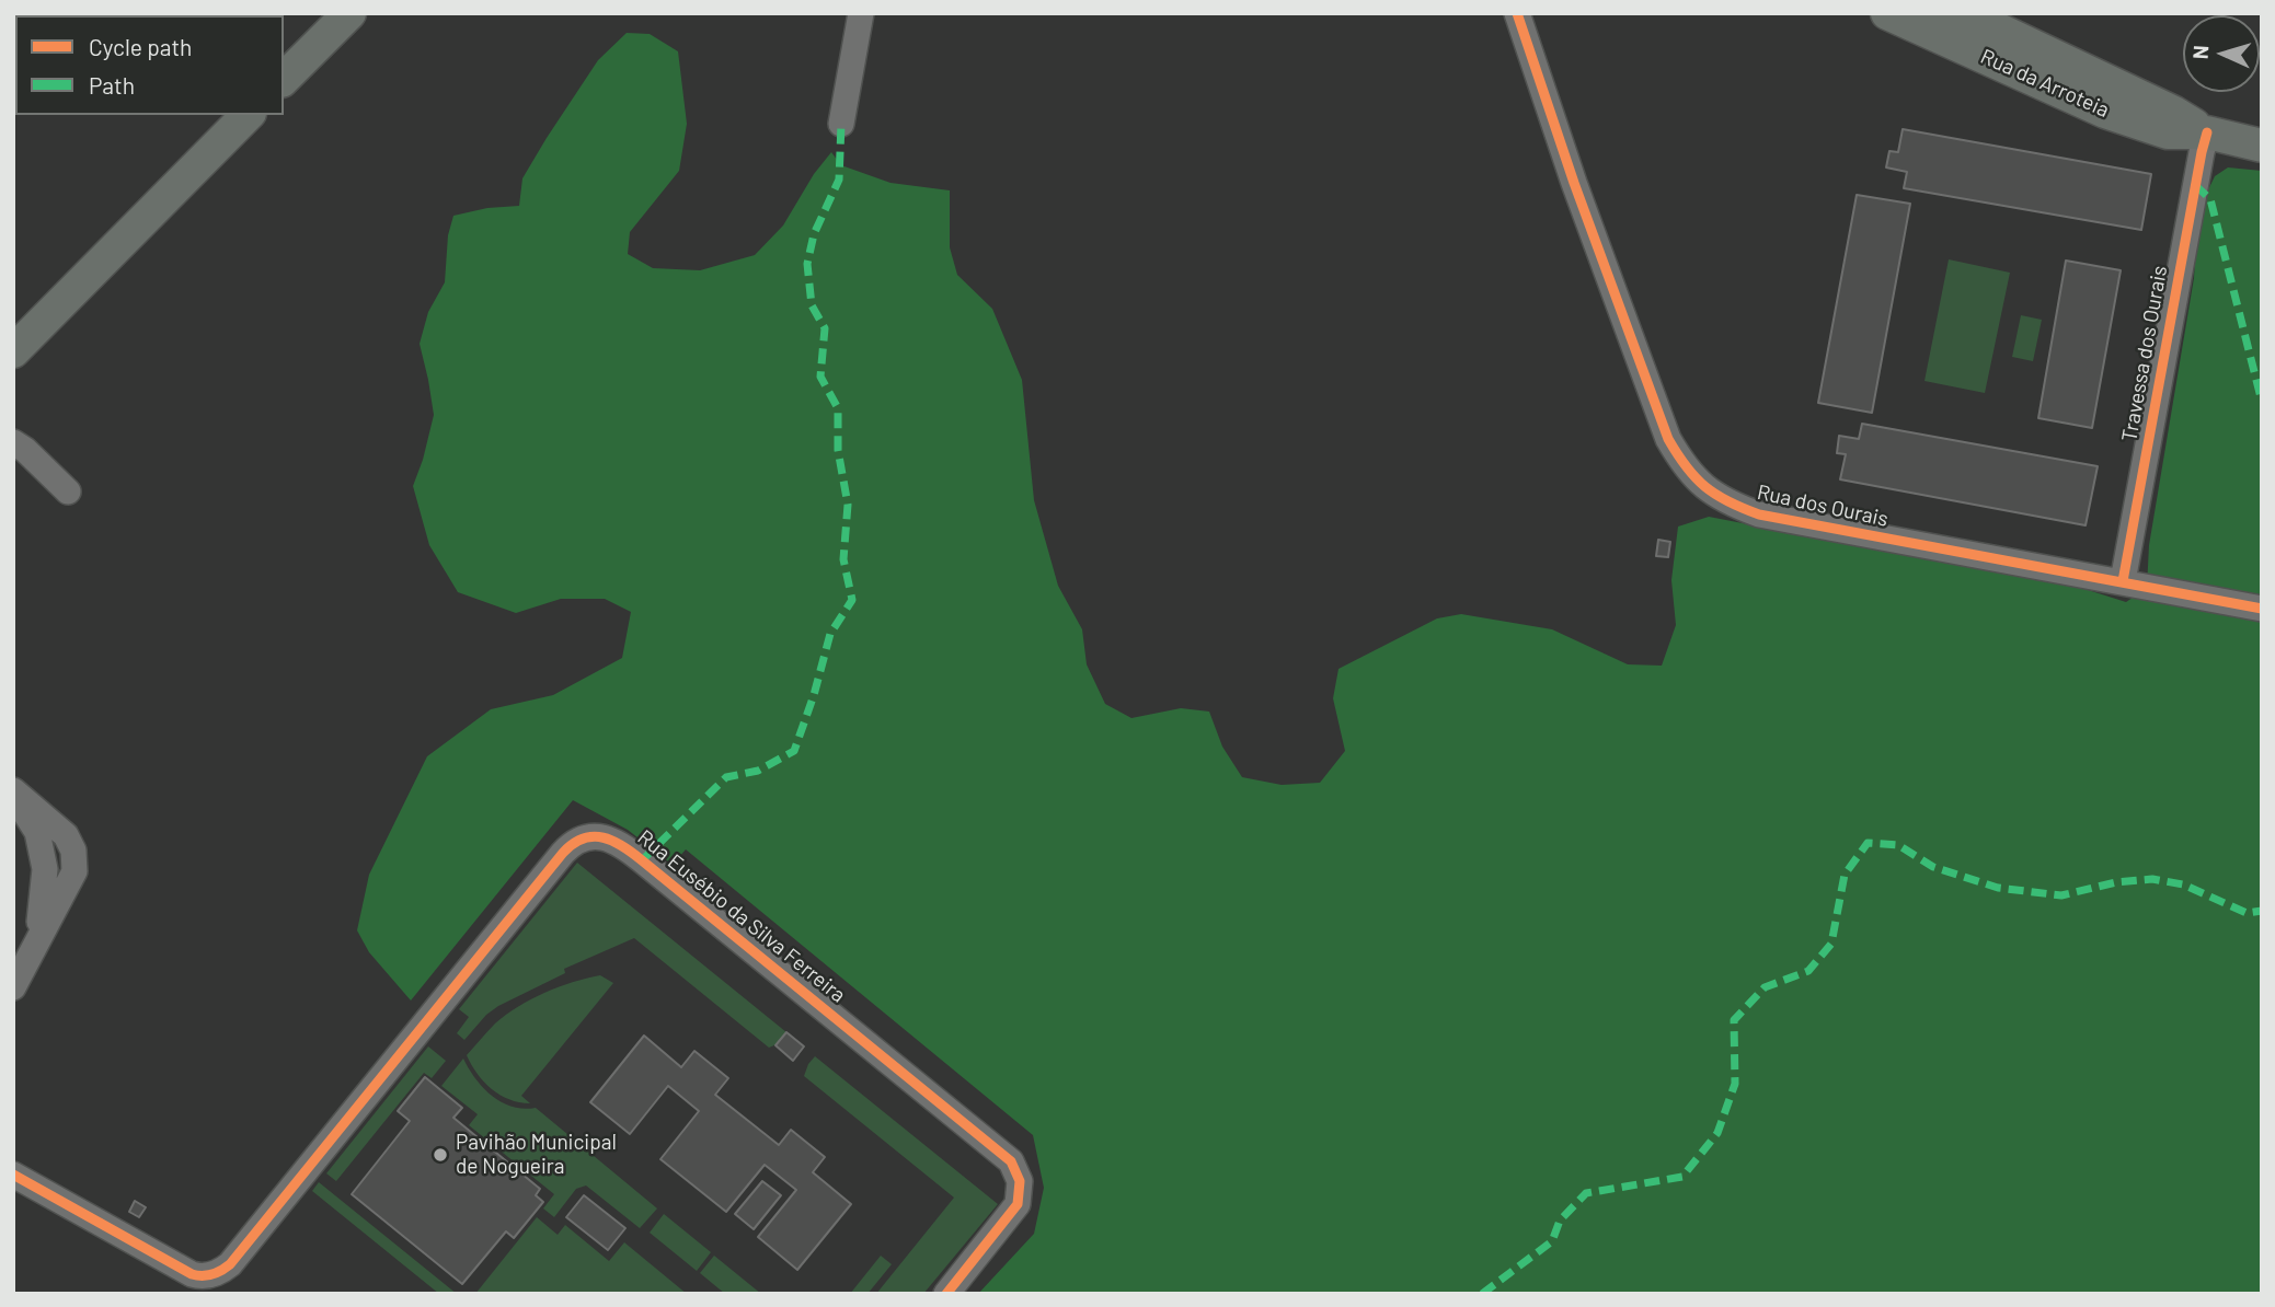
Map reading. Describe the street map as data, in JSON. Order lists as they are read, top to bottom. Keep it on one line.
{"streets":{"main road":["Rua da Arroteia"],"street":["Travessa dos Ourais","Rua dos Ourais","Rua Eusébio da Silva Ferreira"]},"crossings":[["Rua da Arroteia","Travessa dos Ourais"],["Travessa dos Ourais","Rua dos Ourais"]],"places":["Pavihão Municipal de Nogueira"],"legend":["Cycle path","Path"],"north":"left"}
